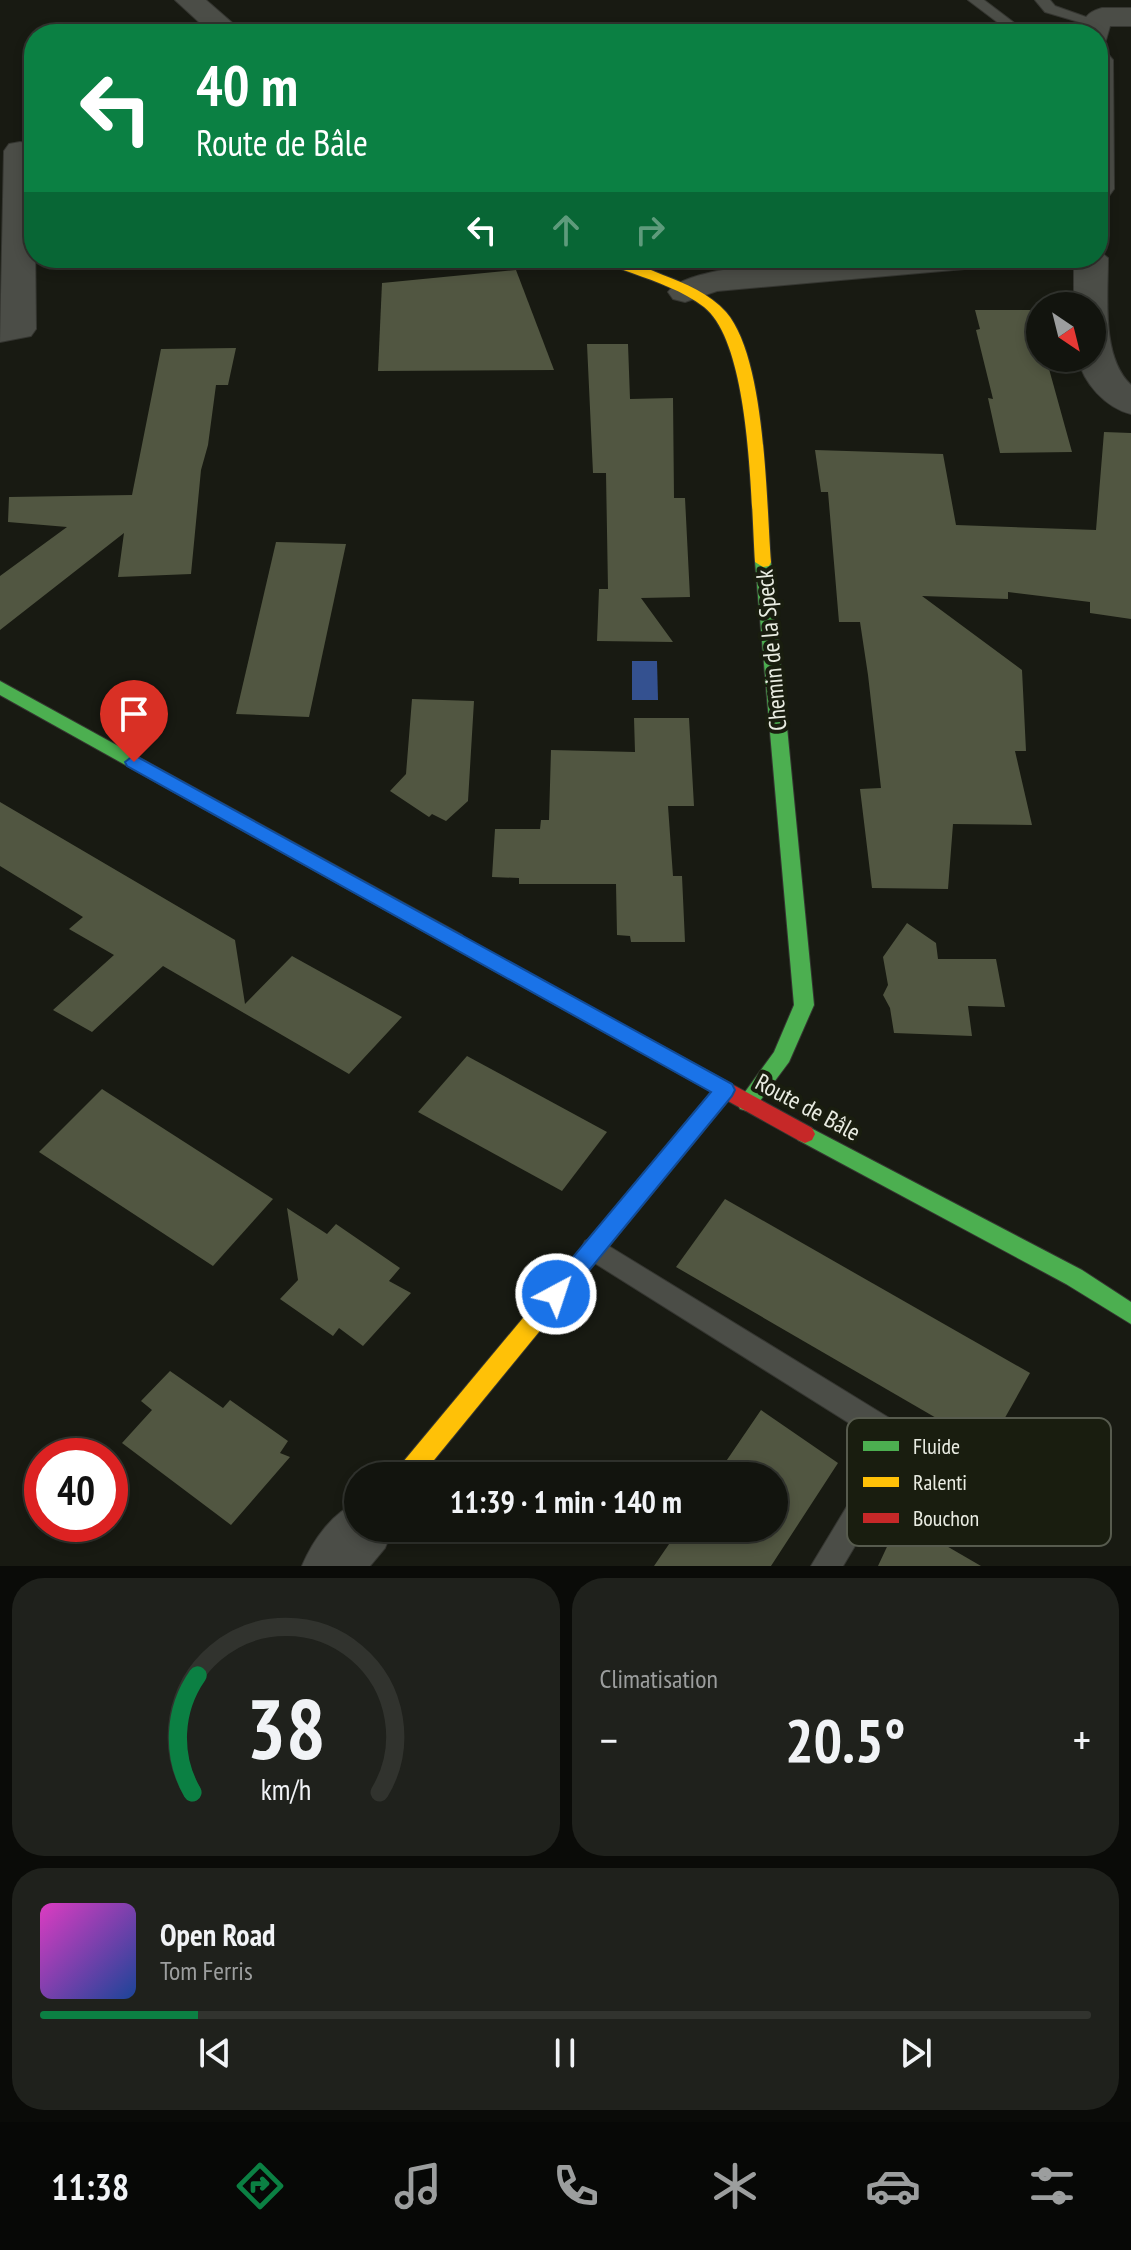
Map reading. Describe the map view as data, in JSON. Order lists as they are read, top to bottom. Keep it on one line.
{"streets":{"street":["Chemin de la Speck","Route de Bâle"]},"crossings":[["Chemin de la Speck","Route de Bâle"]],"legend":["Fluide","Ralenti","Bouchon"],"north":"bottom right","page":{"turn":["40 m","Route de Bâle"],"limit":"40","trip":"11:39 · 1 min · 140 m","tile":"Climatisation","heat":["−","20.5°","+"],"song":["Open Road","Tom Ferris"],"tabs":"11:38","gauge":["38","km/h"]}}
